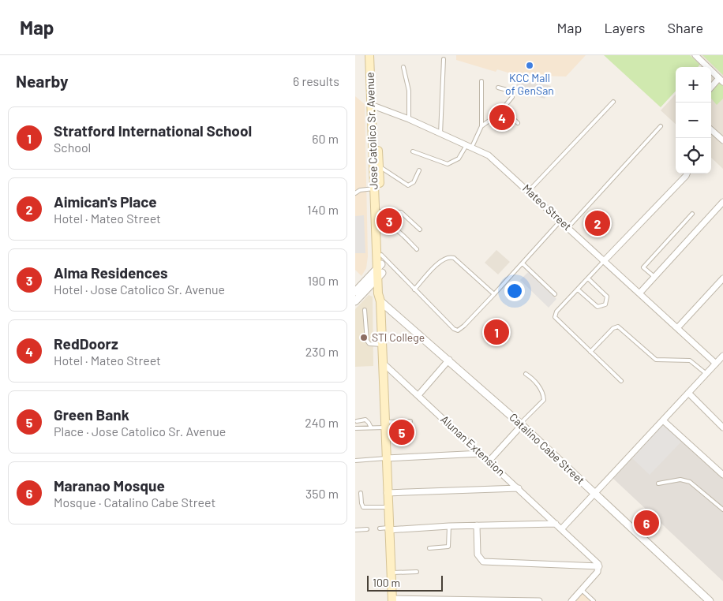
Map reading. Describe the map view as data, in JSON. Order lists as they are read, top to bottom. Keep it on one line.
{"streets":{"main road":["Jose Catolico Sr. Avenue"],"street":["Mateo Street","Alunan Extension","Catalino Cabe Street"]},"crossings":[["Jose Catolico Sr. Avenue","Mateo Street"],["Jose Catolico Sr. Avenue","Alunan Extension"],["Jose Catolico Sr. Avenue","Catalino Cabe Street"]],"places":["KCC Mall of GenSan","STI College"],"scale_bar":"100 m","page":{"header":"Map","nav":["Map","Layers","Share"],"heading":["Nearby","6 results"],"map_buttons":["+","−"],"pins":["4","3","2","1","5","6"],"list":[{"mark":"1","name":"Stratford International School","note":"School","value":"60 m"},{"mark":"2","name":"Aimican's Place","note":"Hotel · Mateo Street","value":"140 m"},{"mark":"3","name":"Alma Residences","note":"Hotel · Jose Catolico Sr. Avenue","value":"190 m"},{"mark":"4","name":"RedDoorz","note":"Hotel · Mateo Street","value":"230 m"},{"mark":"5","name":"Green Bank","note":"Place · Jose Catolico Sr. Avenue","value":"240 m"},{"mark":"6","name":"Maranao Mosque","note":"Mosque · Catalino Cabe Street","value":"350 m"}],"scale":"100 m"}}
